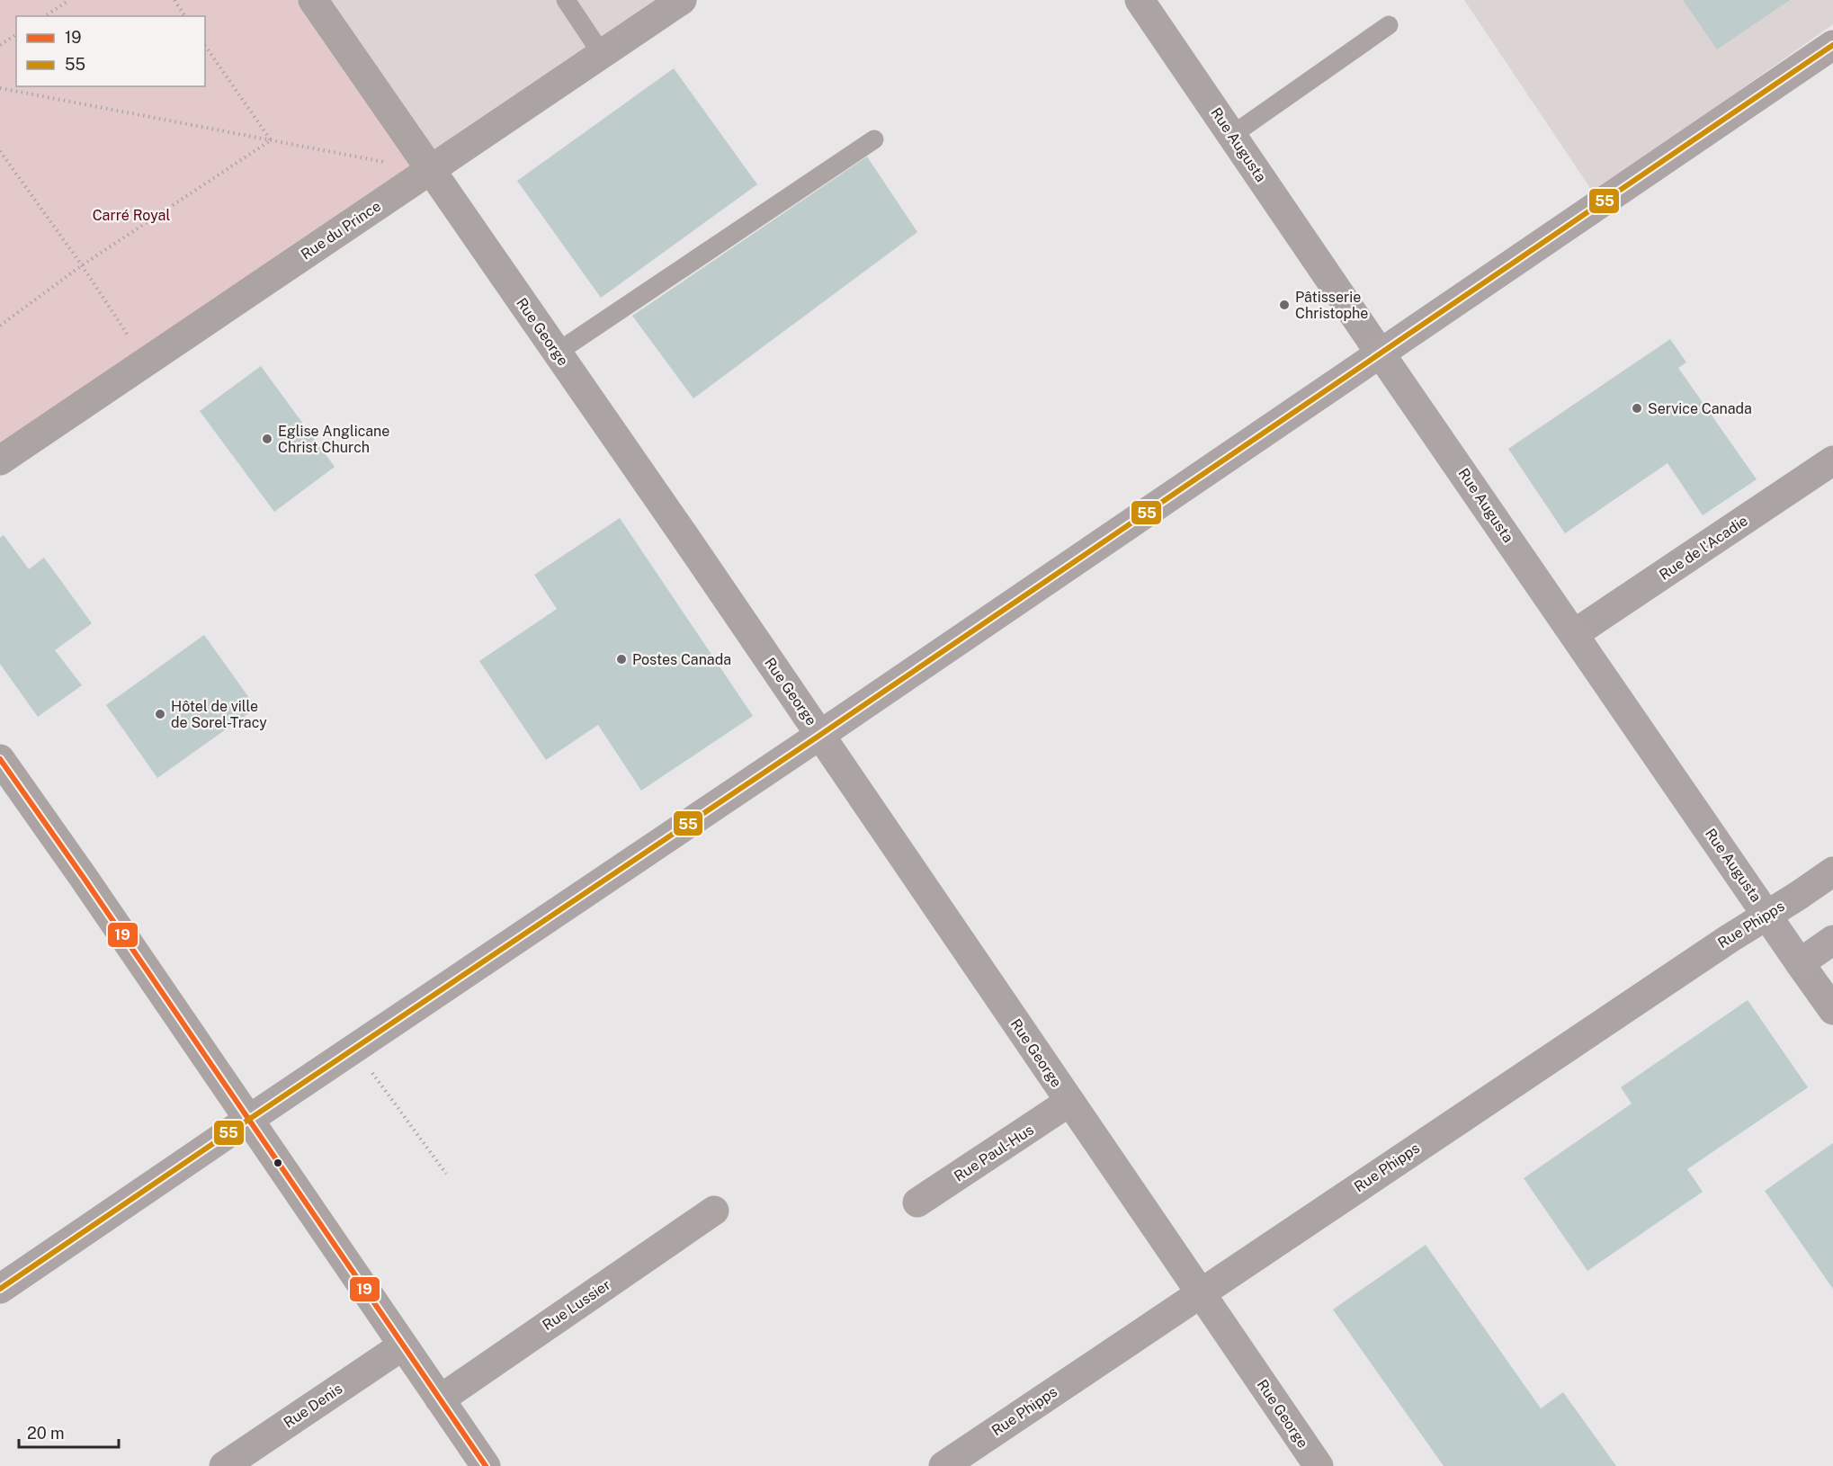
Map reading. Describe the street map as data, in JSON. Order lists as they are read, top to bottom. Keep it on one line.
{"streets":{"main road":["Rue Augusta"],"street":["Rue du Prince","Rue George","Rue de l'Acadie","Rue Phipps","Rue Paul-Hus","Rue Lussier","Rue Denis"]},"crossings":[["Rue Augusta","Rue de l'Acadie"],["Rue Augusta","Rue Phipps"],["Rue du Prince","Rue George"],["Rue George","Rue Phipps"],["Rue George","Rue Paul-Hus"]],"parks":["Carré Royal"],"places":["Pâtisserie Christophe","Service Canada","Eglise Anglicane Christ Church","Postes Canada","Hôtel de ville de Sorel-Tracy"],"lines":["transit line 55","transit line 19"],"legend":["19","55"],"scale_bar":"20 m"}
